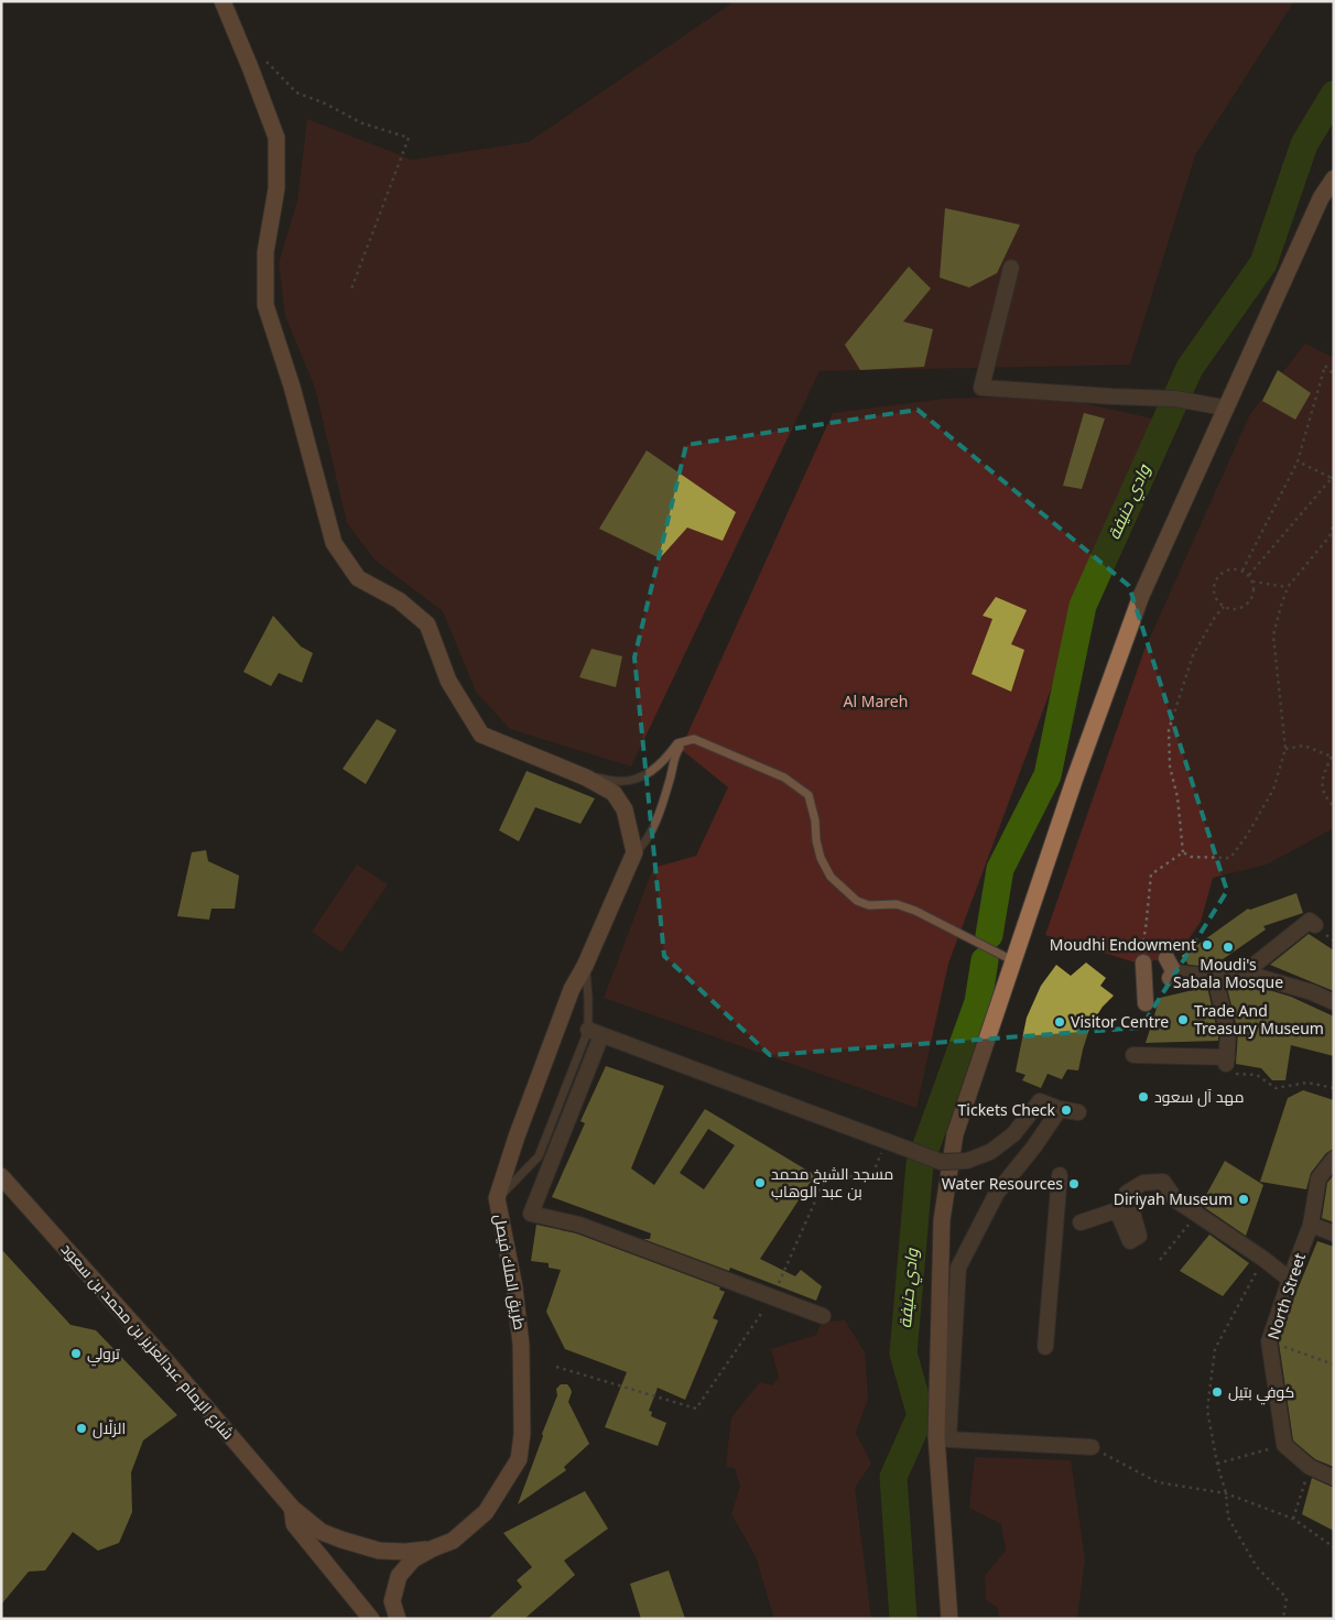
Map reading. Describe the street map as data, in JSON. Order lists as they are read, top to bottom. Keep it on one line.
{"streets":{"street":["طريق الملك فيصل","North Street","شارع الإمام عبدالعزيز بن محمد بن سعود"]},"water":["وادي حنيفة"],"parks":["Al Mareh"],"places":["Moudhi Endowment","Moudi's Sabala Mosque","Trade And Treasury Museum","Visitor Centre","مهد آل سعود","Tickets Check","مسجد الشيخ محمد بن عبد الوهاب","Water Resources","Diriyah Museum","ترولي","كوفي بتيل","الزلّال"]}
